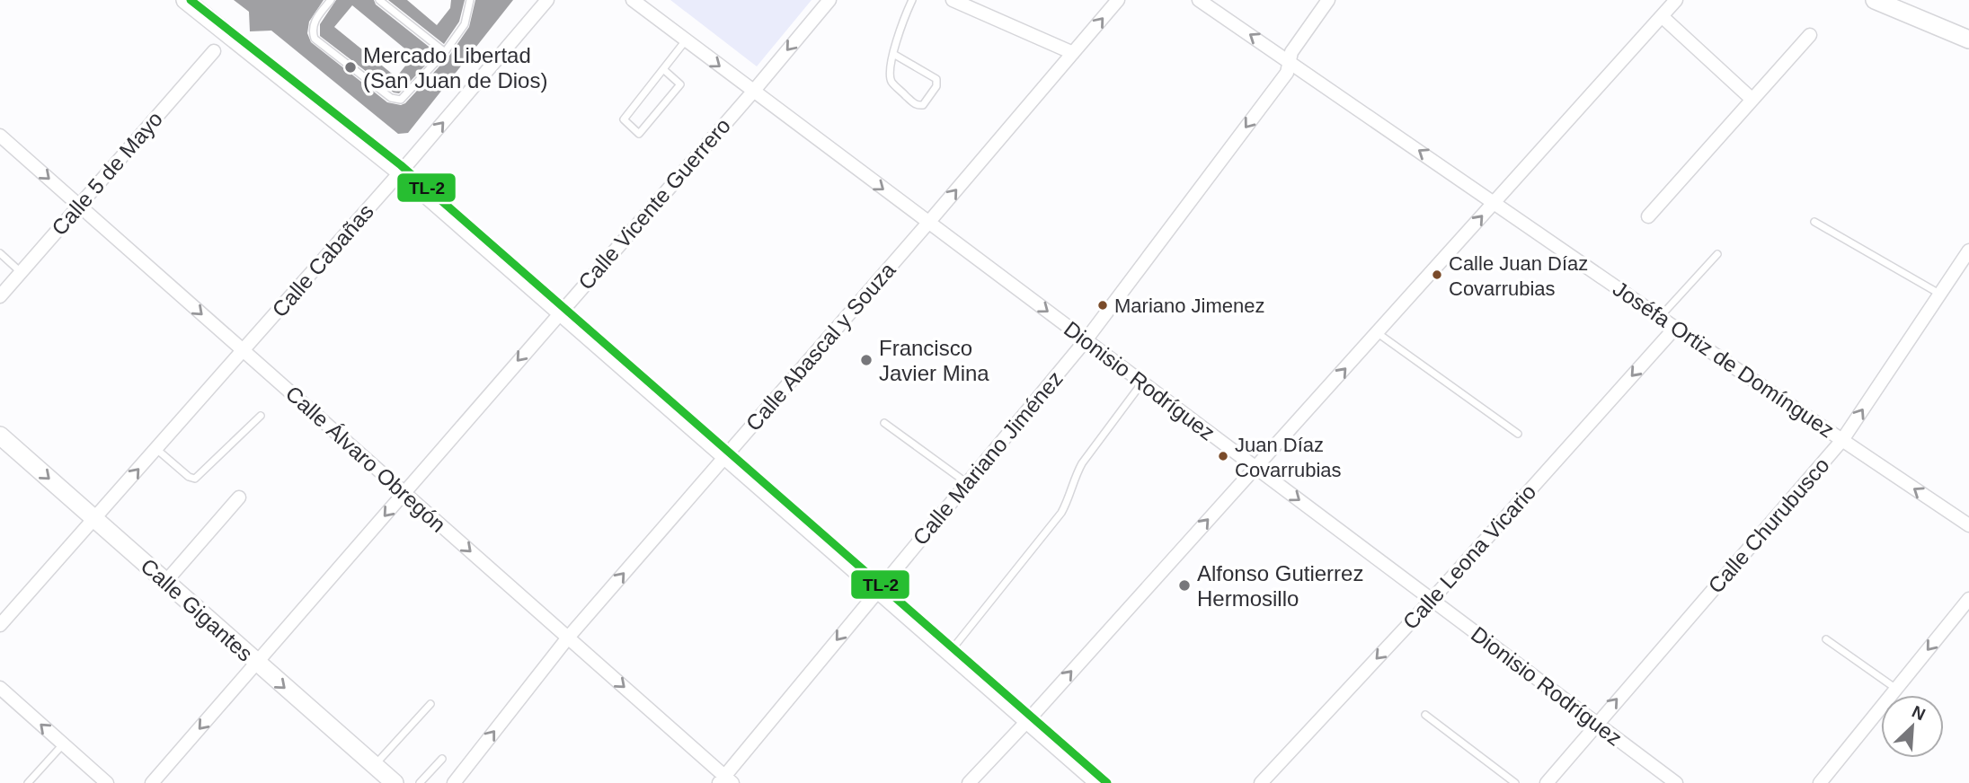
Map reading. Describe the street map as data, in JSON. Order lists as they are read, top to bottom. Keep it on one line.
{"streets":{"main road":["Calle Gigantes"],"street":["Calle 5 de Mayo","Calle Vicente Guerrero","Calle Cabañas","Calle Abascal y Souza","Joséfa Ortiz de Domínguez","Dionisio Rodríguez","Calle Mariano Jiménez","Calle Álvaro Obregón","Calle Churubusco","Calle Leona Vicario"]},"crossings":[["Calle 5 de Mayo","Calle Álvaro Obregón"],["Calle Vicente Guerrero","Dionisio Rodríguez"],["Calle Vicente Guerrero","Calle Álvaro Obregón"],["Calle Vicente Guerrero","Calle Gigantes"],["Calle Cabañas","Calle Álvaro Obregón"],["Calle Cabañas","Calle Gigantes"],["Calle Abascal y Souza","Dionisio Rodríguez"],["Calle Abascal y Souza","Calle Álvaro Obregón"],["Joséfa Ortiz de Domínguez","Calle Mariano Jiménez"],["Joséfa Ortiz de Domínguez","Calle Churubusco"],["Joséfa Ortiz de Domínguez","Calle Leona Vicario"],["Dionisio Rodríguez","Calle Mariano Jiménez"],["Dionisio Rodríguez","Calle Churubusco"],["Dionisio Rodríguez","Calle Leona Vicario"],["Calle Mariano Jiménez","Calle Álvaro Obregón"]],"one_way":["Calle Vicente Guerrero","Calle Cabañas","Calle Abascal y Souza","Joséfa Ortiz de Domínguez","Dionisio Rodríguez","Calle Mariano Jiménez","Calle Álvaro Obregón","Calle Churubusco","Calle Leona Vicario","Calle Gigantes"],"places":["Mercado Libertad (San Juan de Dios)","Calle Juan Díaz Covarrubias","Mariano Jimenez","Francisco Javier Mina","Juan Díaz Covarrubias","Alfonso Gutierrez Hermosillo"],"lines":["transit line TL-2"],"north":"top right"}
